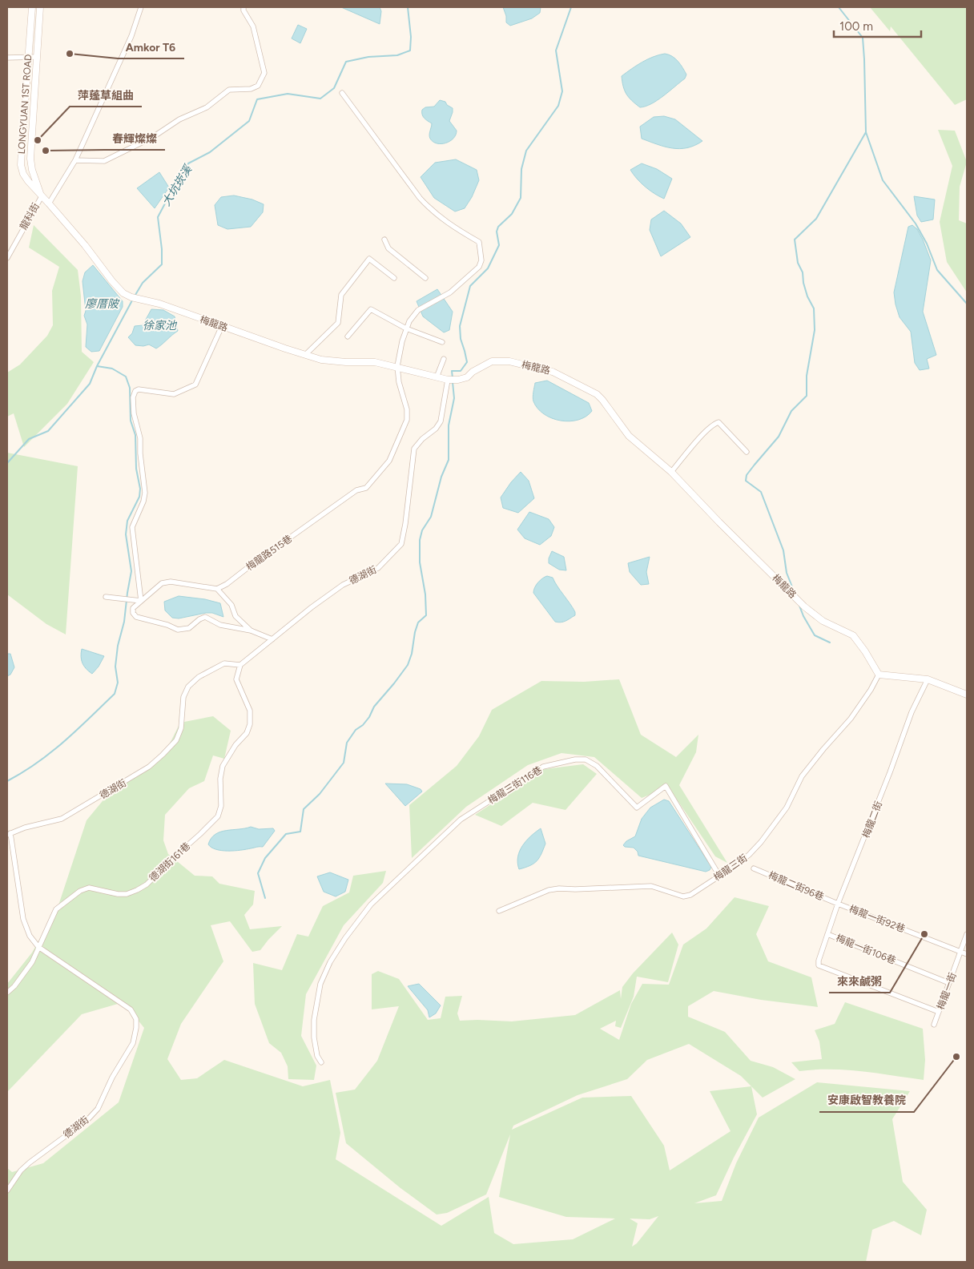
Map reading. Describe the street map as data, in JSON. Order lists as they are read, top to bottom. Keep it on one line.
{"streets":{"street":["LONGYUAN 1ST ROAD","龍科街","梅龍路","梅龍路515巷","德湖街","梅龍三街116巷","梅龍二街","德湖街161巷","梅龍三街","梅龍二街96巷","梅龍一街92巷","梅龍一街106巷","梅龍一街"]},"crossings":[["LONGYUAN 1ST ROAD","龍科街"],["LONGYUAN 1ST ROAD","梅龍路"],["龍科街","梅龍路"],["梅龍路","梅龍路515巷"],["梅龍路","德湖街"],["梅龍路","梅龍三街"],["德湖街","德湖街161巷"],["梅龍三街116巷","梅龍三街"],["梅龍二街","梅龍二街96巷"],["梅龍二街","梅龍一街92巷"],["梅龍二街","梅龍一街106巷"],["梅龍二街","梅龍一街"],["梅龍二街96巷","梅龍一街92巷"],["梅龍一街92巷","梅龍一街"],["梅龍一街106巷","梅龍一街"]],"water":["大坑崁溪","廖厝陂","徐家池"],"places":["Amkor T6","萍蓬草組曲","春輝燦燦","來來鹹粥","安康啟智教養院"],"scale_bar":"100 m"}
